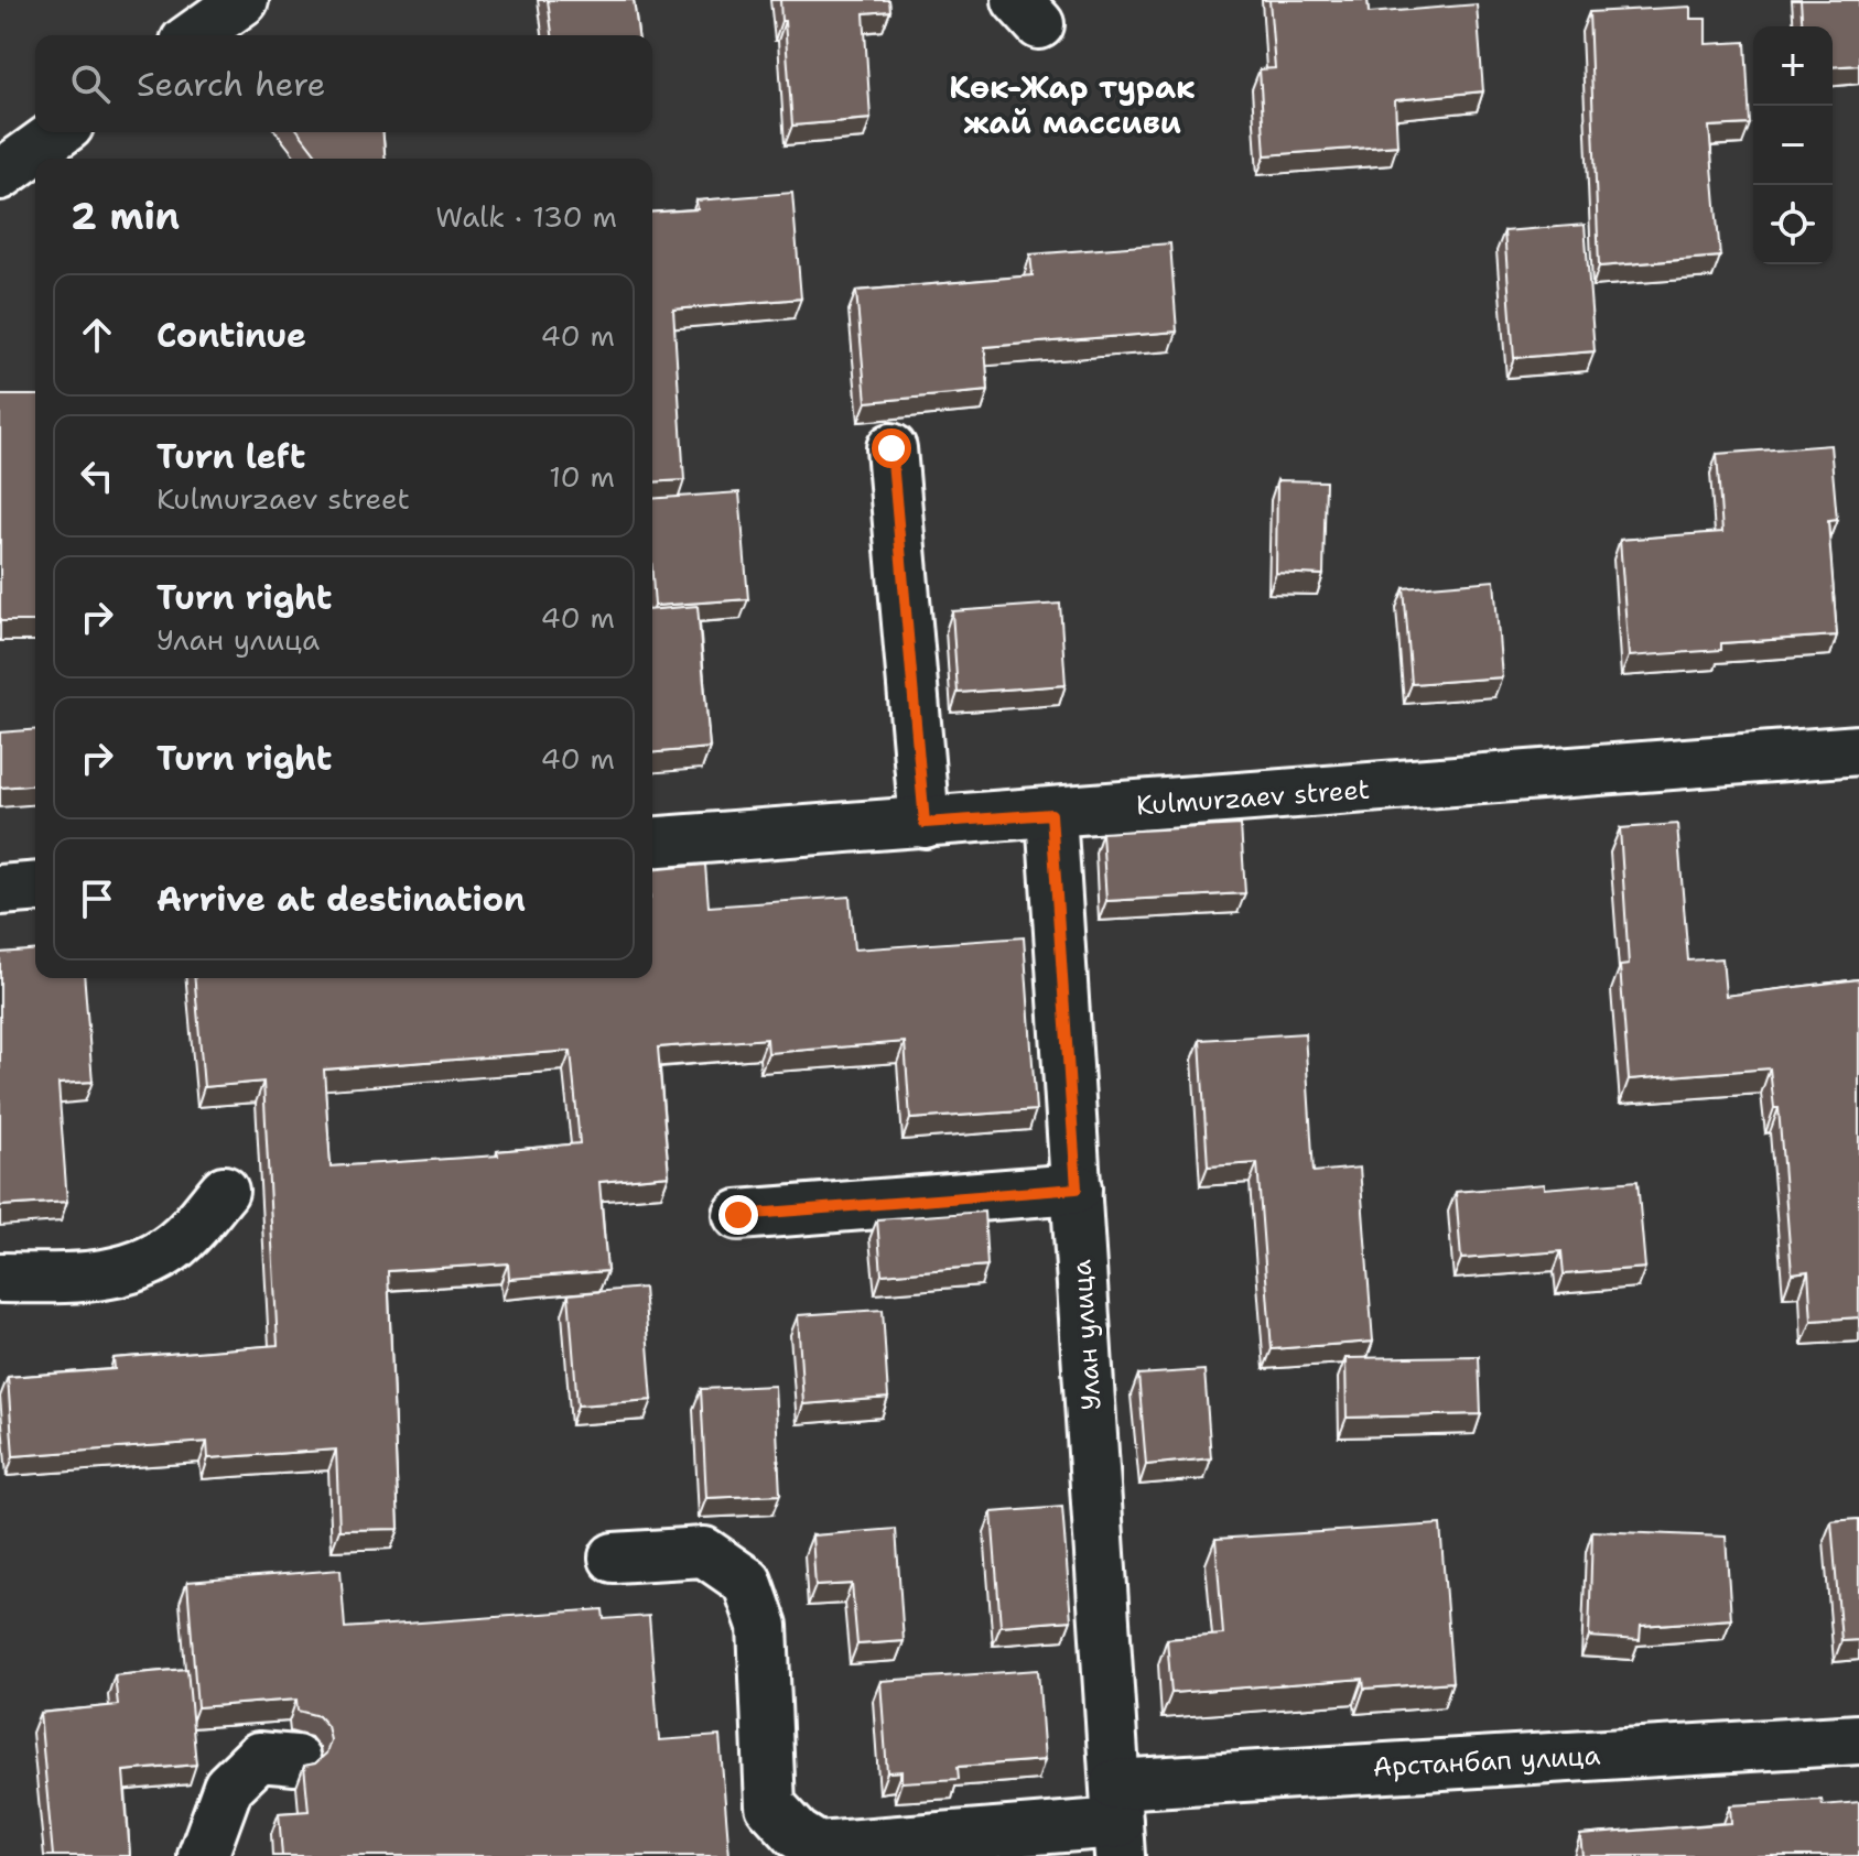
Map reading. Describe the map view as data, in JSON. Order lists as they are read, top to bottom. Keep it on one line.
{"streets":{"street":["Kulmurzaev street","Улан улица","Арстанбап улица"]},"crossings":[["Kulmurzaev street","Улан улица"],["Улан улица","Арстанбап улица"]],"districts":["Көк-Жар турак жай массиви"],"page":{"map_buttons":["+","−"],"search":"Search here","heading":["2 min","Walk · 130 m"],"list":[["Continue","40 m"],["Turn left","Kulmurzaev street","10 m"],["Turn right","Улан улица","40 m"],["Turn right","40 m"],"Arrive at destination"]}}
